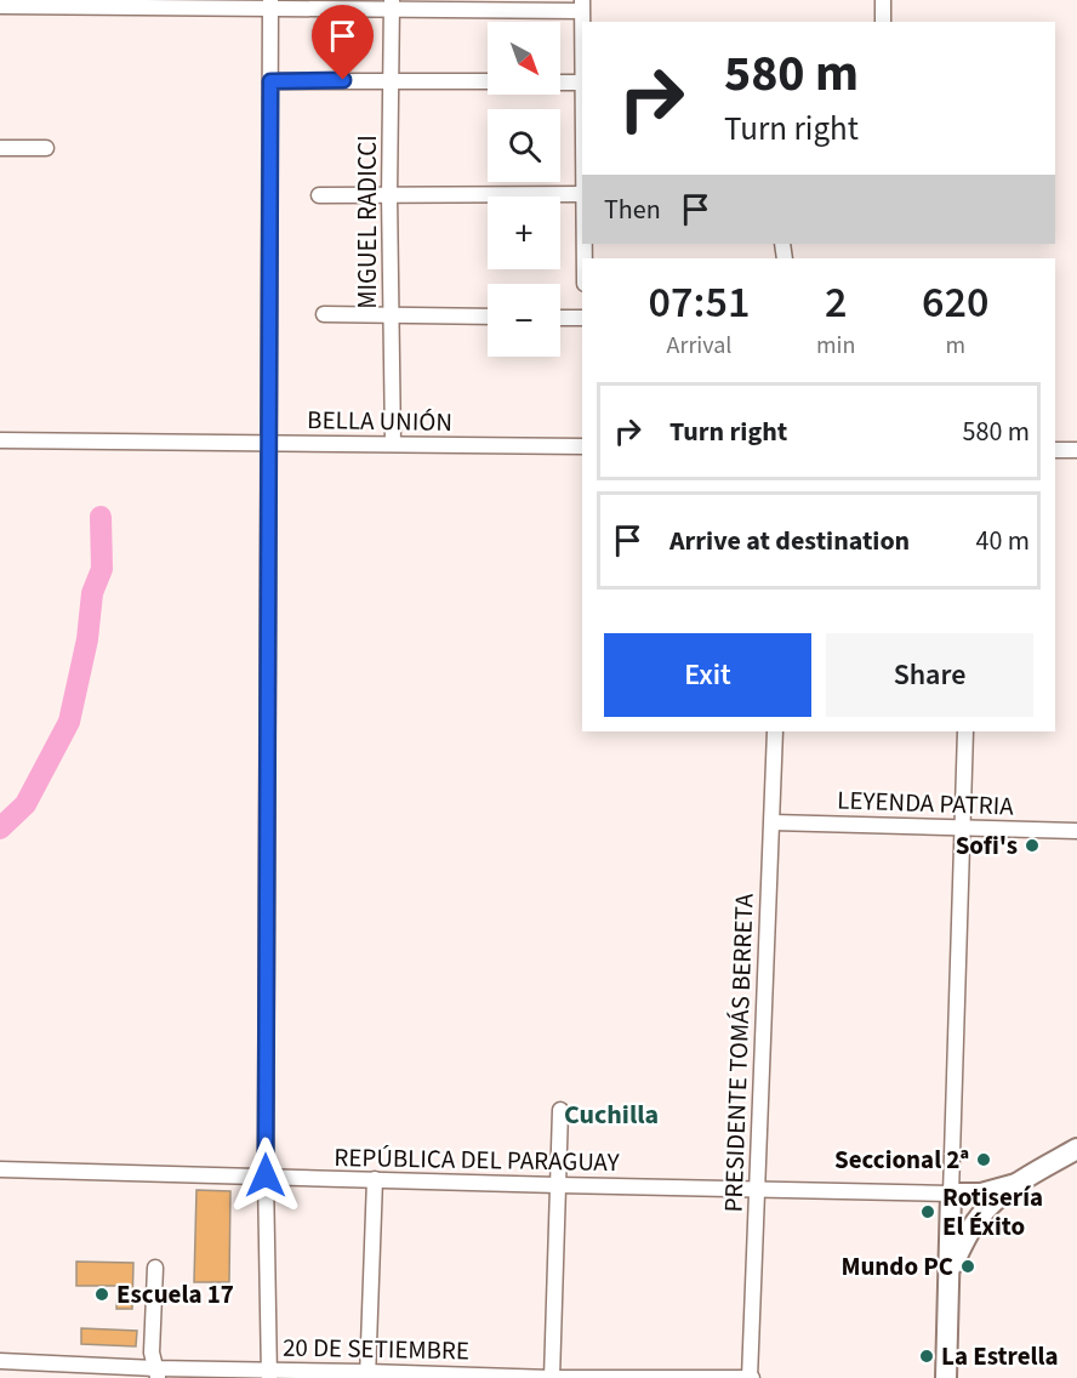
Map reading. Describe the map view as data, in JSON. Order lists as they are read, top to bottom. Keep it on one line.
{"streets":{"street":["MIGUEL RADICCI","BELLA UNIÓN","LEYENDA PATRIA","PRESIDENTE TOMÁS BERRETA","REPÚBLICA DEL PARAGUAY","20 DE SETIEMBRE"]},"crossings":[["MIGUEL RADICCI","BELLA UNIÓN"],["LEYENDA PATRIA","PRESIDENTE TOMÁS BERRETA"],["PRESIDENTE TOMÁS BERRETA","REPÚBLICA DEL PARAGUAY"],["PRESIDENTE TOMÁS BERRETA","20 DE SETIEMBRE"]],"districts":["Cuchilla"],"places":["Sofi's","Seccional 2ª","Rotisería El Éxito","Mundo PC","Escuela 17","La Estrella"],"north":"bottom right","page":{"map_buttons":["+","−"],"turn":["580 m","Turn right"],"then":"Then","eta":["07:51","Arrival","2","min","620","m"],"list":[{"name":"Turn right","value":"580 m"},{"name":"Arrive at destination","value":"40 m"}],"buttons":["Exit","Share"]}}
